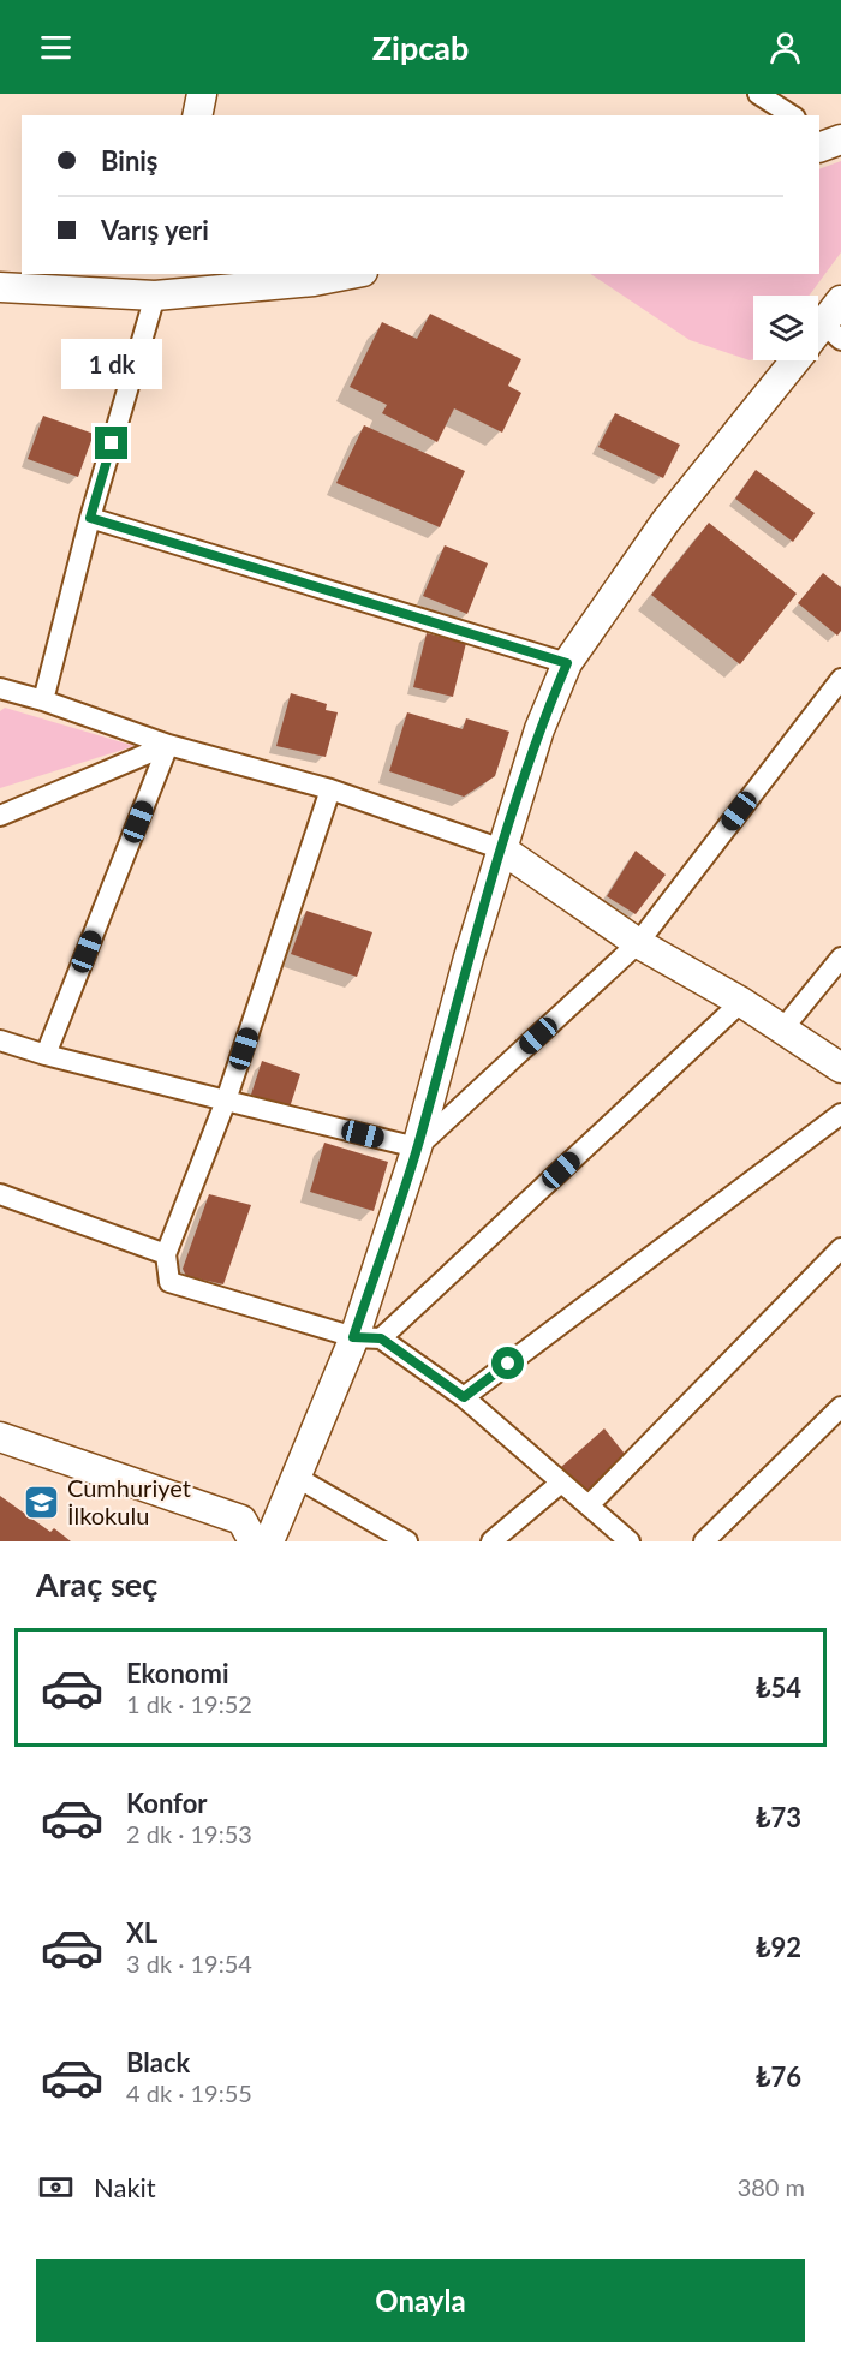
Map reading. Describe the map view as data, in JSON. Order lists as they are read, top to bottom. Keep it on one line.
{"places":{"school or university":["Cumhuriyet İlkokulu"]},"page":{"header":"Zipcab","banner":["Biniş","Varış yeri"],"bubble":"1 dk","heading":"Araç seç","list":[{"name":"Ekonomi","note":"1 dk · 19:52","value":"₺54"},{"name":"Konfor","note":"2 dk · 19:53","value":"₺73"},{"name":"XL","note":"3 dk · 19:54","value":"₺92"},{"name":"Black","note":"4 dk · 19:55","value":"₺76"}],"pay":["Nakit","380 m"],"buttons":"Onayla"}}
